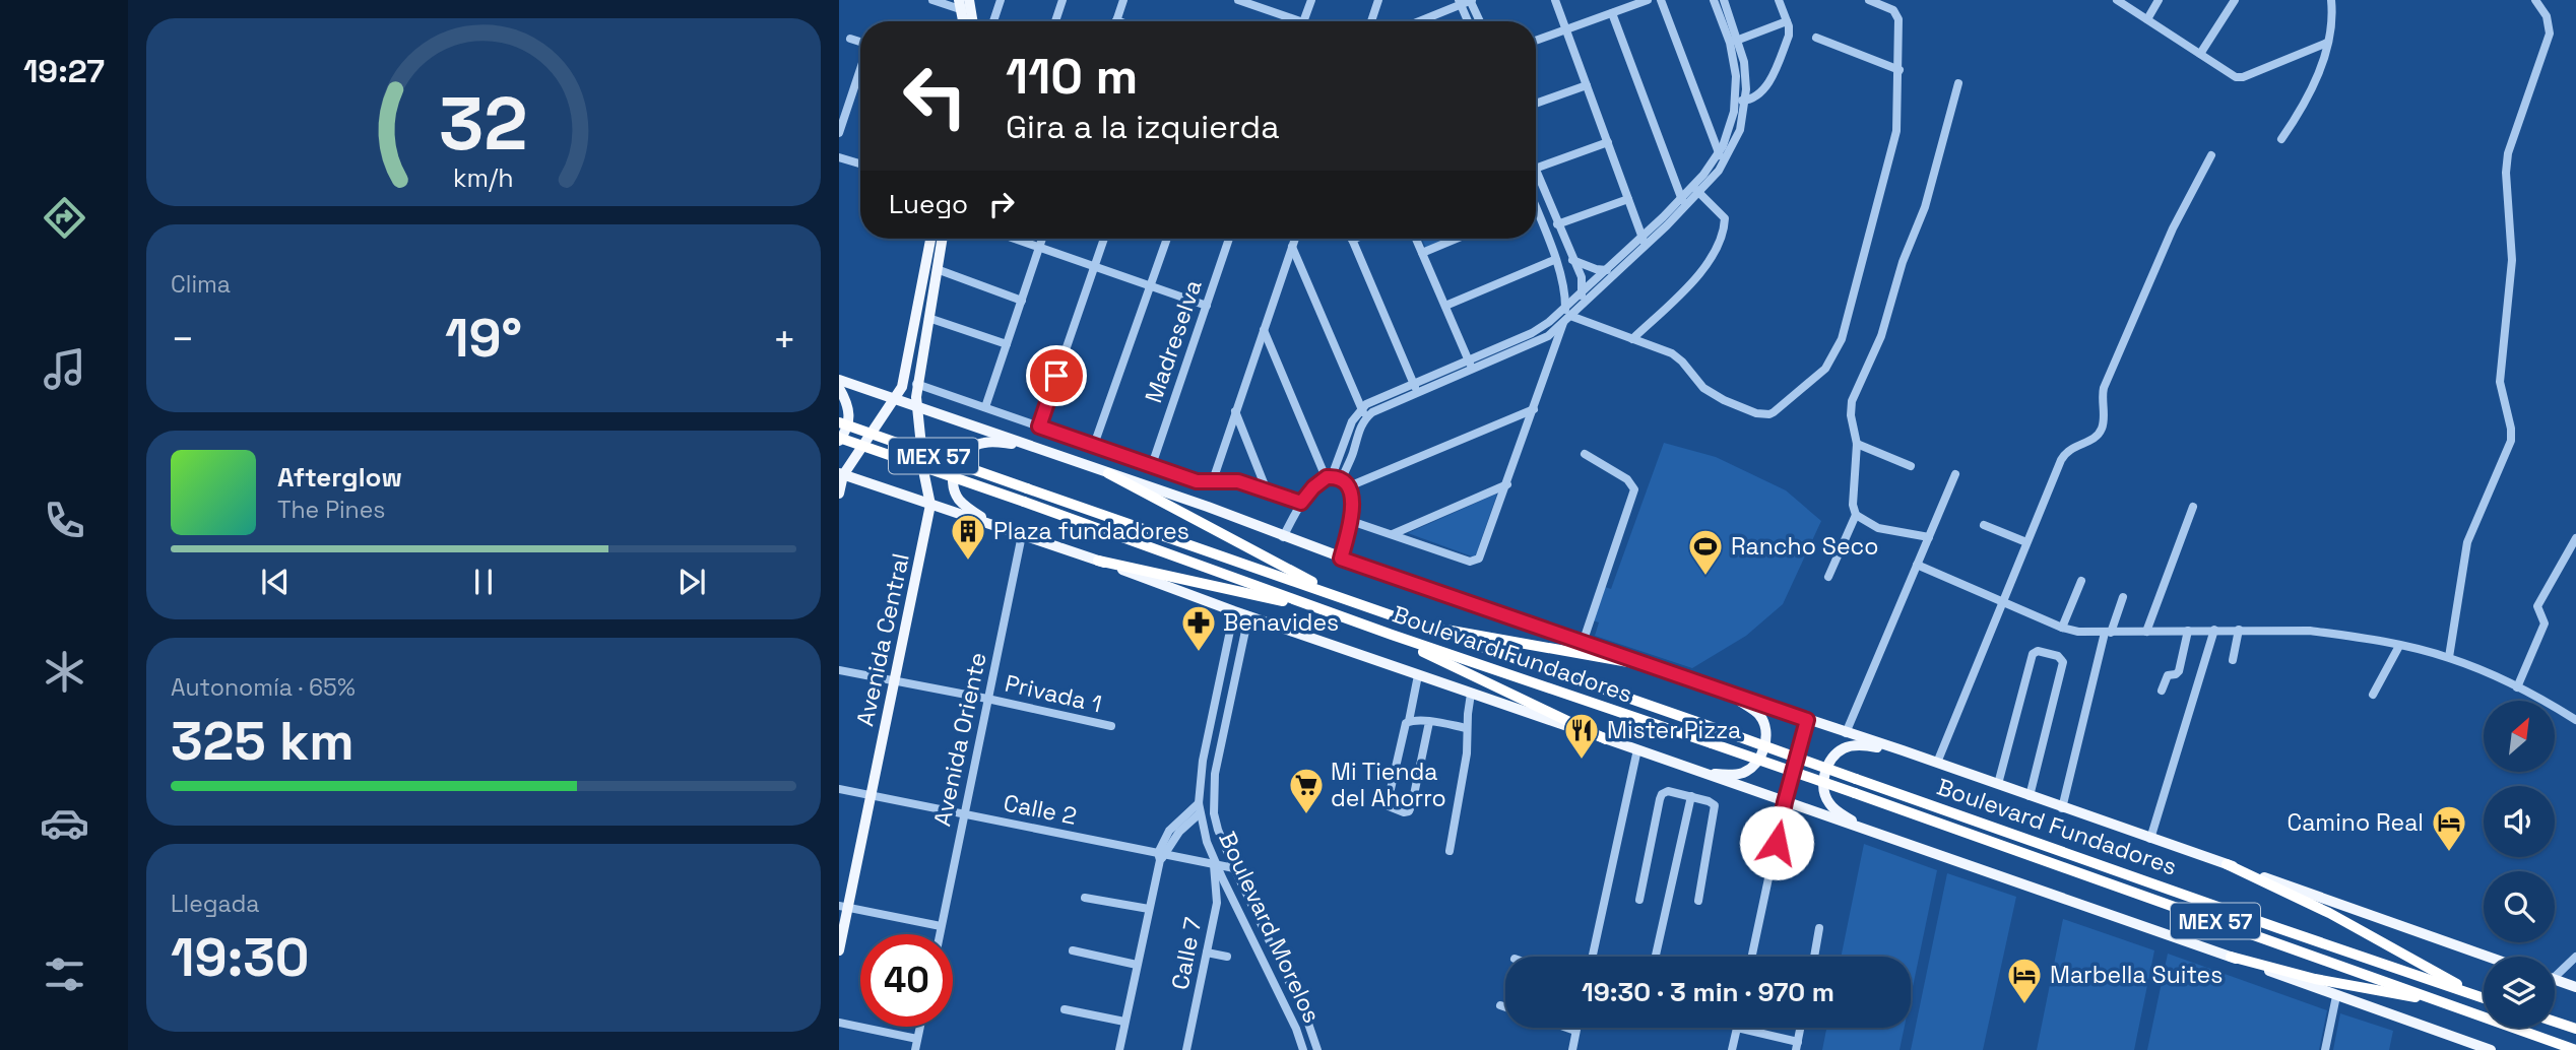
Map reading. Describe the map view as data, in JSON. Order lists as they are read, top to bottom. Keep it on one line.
{"streets":{"highway":["MEX 57","Boulevard Fundadores"],"main road":["Avenida Central"],"street":["Madreselva","Privada 1","Avenida Oriente","Calle 2","Boulevard Morelos","Calle 7"]},"crossings":[["Avenida Central","Privada 1"],["Avenida Central","Calle 2"],["Privada 1","Avenida Oriente"],["Avenida Oriente","Calle 2"],["Calle 2","Boulevard Morelos"],["Calle 2","Calle 7"],["Boulevard Morelos","Calle 7"]],"places":{"building":["Plaza fundadores"],"sports":["Rancho Seco"],"pharmacy":["Benavides"],"restaurant":["Mister Pizza"],"supermarket":["Mi Tienda del Ahorro"],"hotel":["Camino Real","Marbella Suites"]},"north":"top right","page":{"tabs":"19:27","turn":["110 m","Gira a la izquierda"],"then":"Luego","tile":["Clima",["Autonomía · 65%","325 km"],["Llegada","19:30"]],"heat":["−","19°","+"],"song":["Afterglow","The Pines"],"limit":"40","trip":"19:30 · 3 min · 970 m","gauge":["32","km/h"]}}
